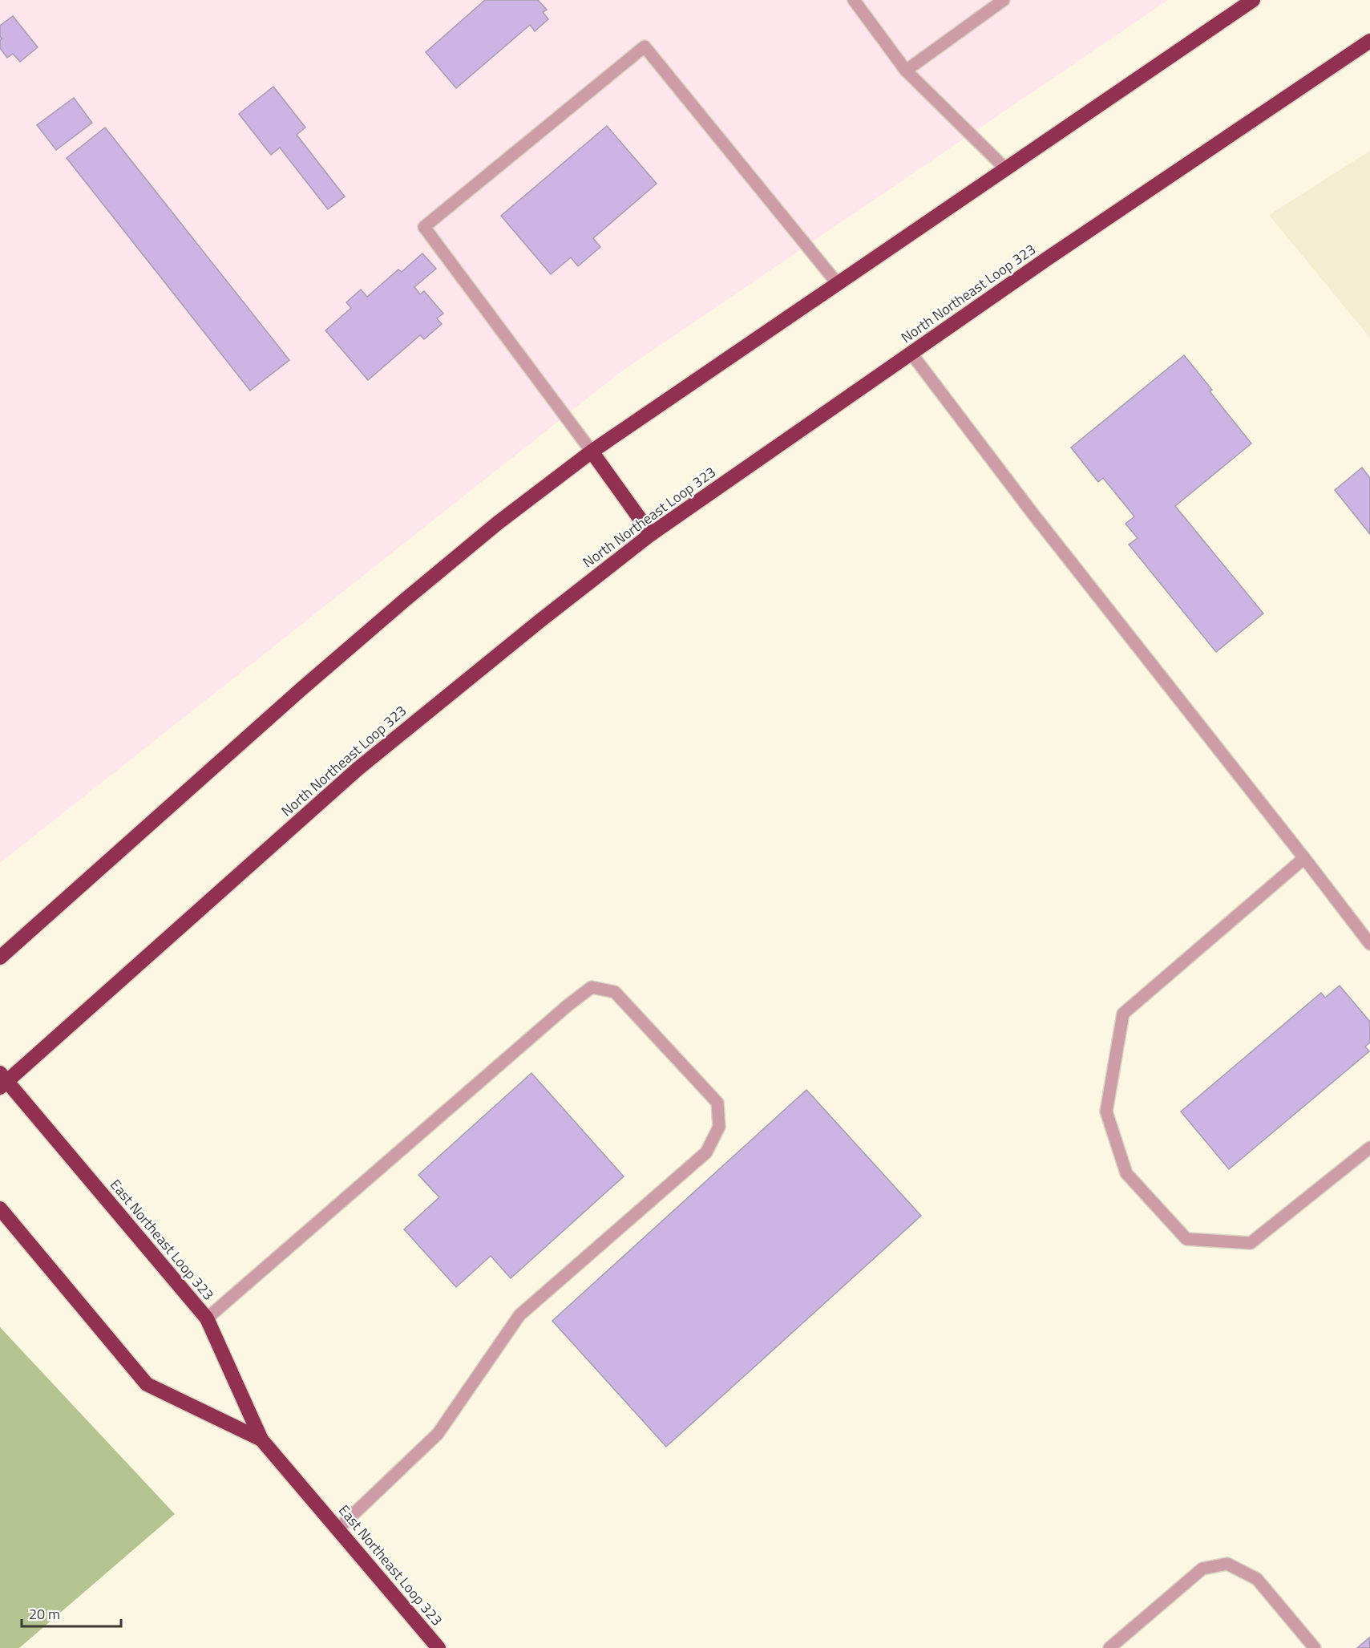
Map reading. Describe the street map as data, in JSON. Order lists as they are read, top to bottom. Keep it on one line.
{"streets":{"highway":["North Northeast Loop 323","East Northeast Loop 323"]},"crossings":[["North Northeast Loop 323","East Northeast Loop 323"]],"scale_bar":"20 m"}
